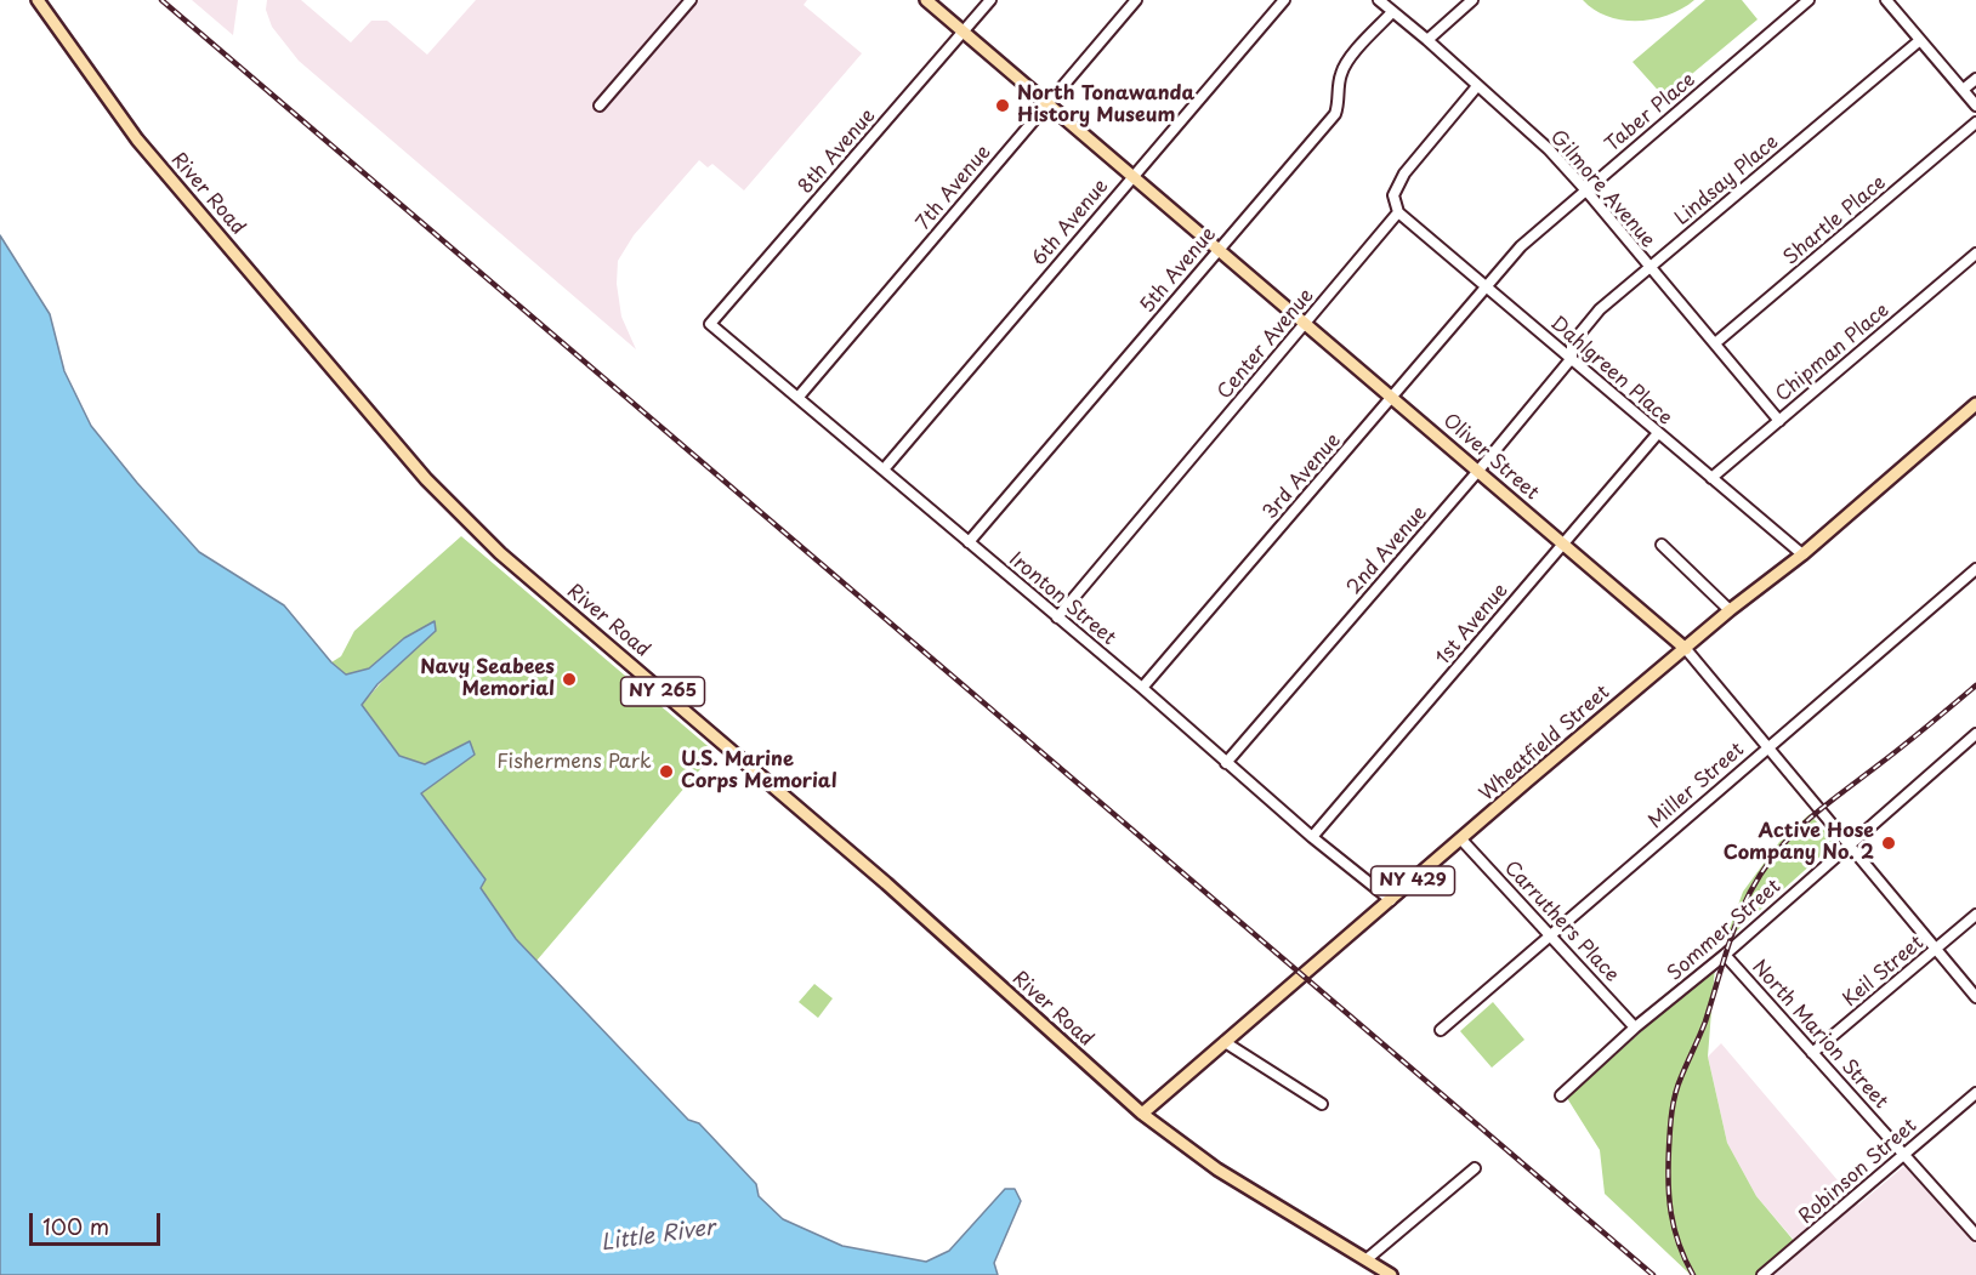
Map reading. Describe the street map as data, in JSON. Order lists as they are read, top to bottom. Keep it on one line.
{"streets":{"main road":["River Road","Oliver Street","NY 265","Wheatfield Street","NY 429"],"street":["Taber Place","8th Avenue","Lindsay Place","7th Avenue","Gilmore Avenue","Shartle Place","6th Avenue","5th Avenue","Center Avenue","Chipman Place","Dahlgreen Place","3rd Avenue","2nd Avenue","Ironton Street","1st Avenue","Miller Street","Carruthers Place","Sommer Street","Keil Street","North Marion Street","Robinson Street"]},"crossings":[["Taber Place","Gilmore Avenue"],["Taber Place","Dahlgreen Place"],["Taber Place","3rd Avenue"],["8th Avenue","Oliver Street"],["8th Avenue","Ironton Street"],["Lindsay Place","Gilmore Avenue"],["Lindsay Place","Dahlgreen Place"],["Lindsay Place","2nd Avenue"],["7th Avenue","Oliver Street"],["7th Avenue","Ironton Street"],["Gilmore Avenue","Shartle Place"],["Gilmore Avenue","5th Avenue"],["Gilmore Avenue","Chipman Place"],["River Road","Wheatfield Street"],["6th Avenue","Oliver Street"],["6th Avenue","Ironton Street"],["5th Avenue","Oliver Street"],["5th Avenue","Ironton Street"],["Center Avenue","Dahlgreen Place"],["Center Avenue","Oliver Street"],["Center Avenue","Ironton Street"],["Chipman Place","Dahlgreen Place"],["Dahlgreen Place","3rd Avenue"],["Dahlgreen Place","2nd Avenue"],["Dahlgreen Place","1st Avenue"],["Dahlgreen Place","Wheatfield Street"],["Oliver Street","3rd Avenue"],["Oliver Street","2nd Avenue"],["Oliver Street","1st Avenue"],["Oliver Street","Wheatfield Street"],["Oliver Street","Miller Street"],["Oliver Street","Sommer Street"],["Oliver Street","Keil Street"],["3rd Avenue","Ironton Street"],["2nd Avenue","Ironton Street"],["Ironton Street","1st Avenue"],["Ironton Street","Wheatfield Street"],["Wheatfield Street","Carruthers Place"],["Miller Street","Carruthers Place"],["Carruthers Place","Sommer Street"],["Sommer Street","North Marion Street"],["Keil Street","North Marion Street"],["North Marion Street","Robinson Street"]],"water":["Little River"],"parks":["Fishermens Park"],"places":["North Tonawanda History Museum","Navy Seabees Memorial","U.S. Marine Corps Memorial","Active Hose Company No. 2"],"scale_bar":"100 m"}
